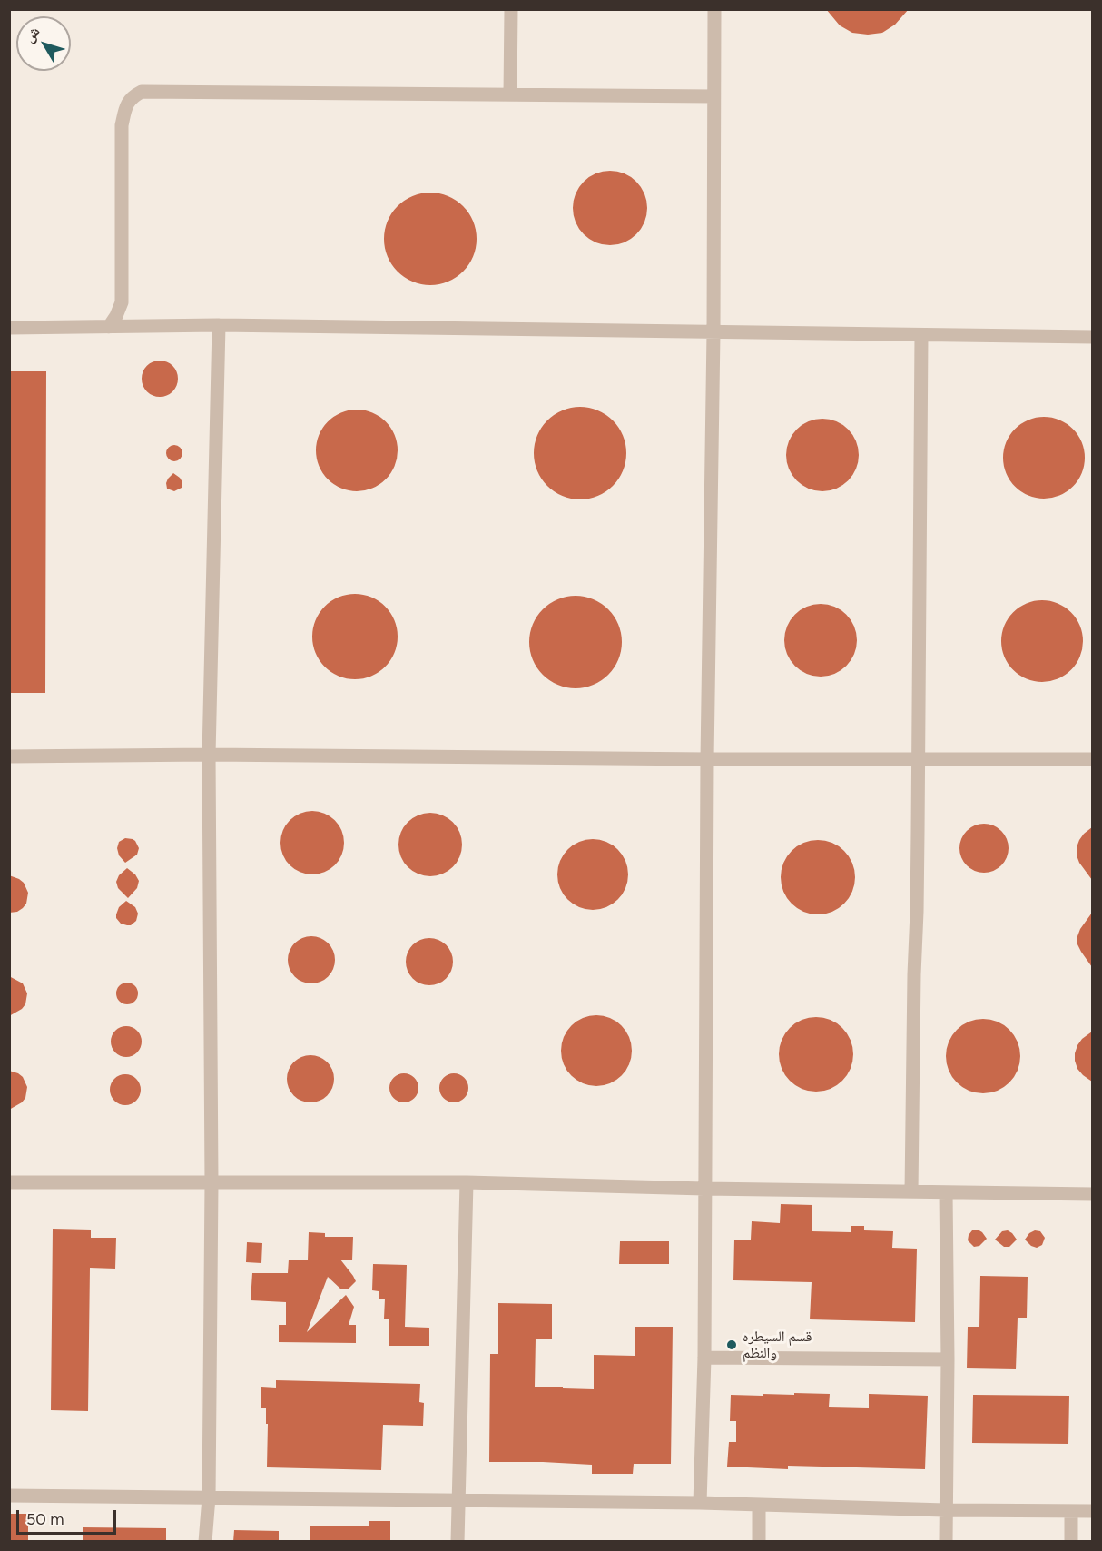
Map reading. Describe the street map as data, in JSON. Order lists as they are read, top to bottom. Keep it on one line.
{"places":["قسم السيطره والنظم"],"scale_bar":"50 m","north":"top left"}
